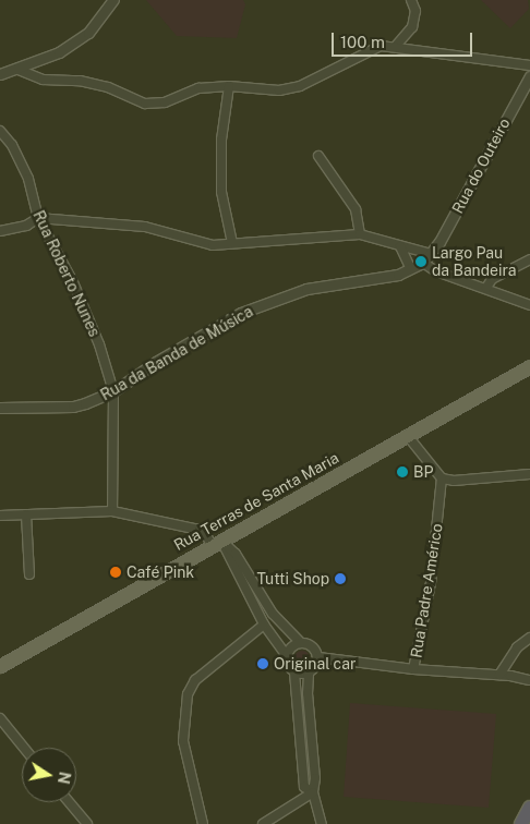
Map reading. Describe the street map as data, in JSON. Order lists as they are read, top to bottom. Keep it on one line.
{"streets":{"main road":["Rua Terras de Santa Maria"],"street":["Rua do Outeiro","Rua Roberto Nunes","Rua da Banda de Música","Rua Padre Américo"]},"crossings":[["Rua Roberto Nunes","Rua da Banda de Música"]],"places":["Largo Pau da Bandeira","BP","Café Pink","Tutti Shop","Original car"],"scale_bar":"100 m","north":"right"}
